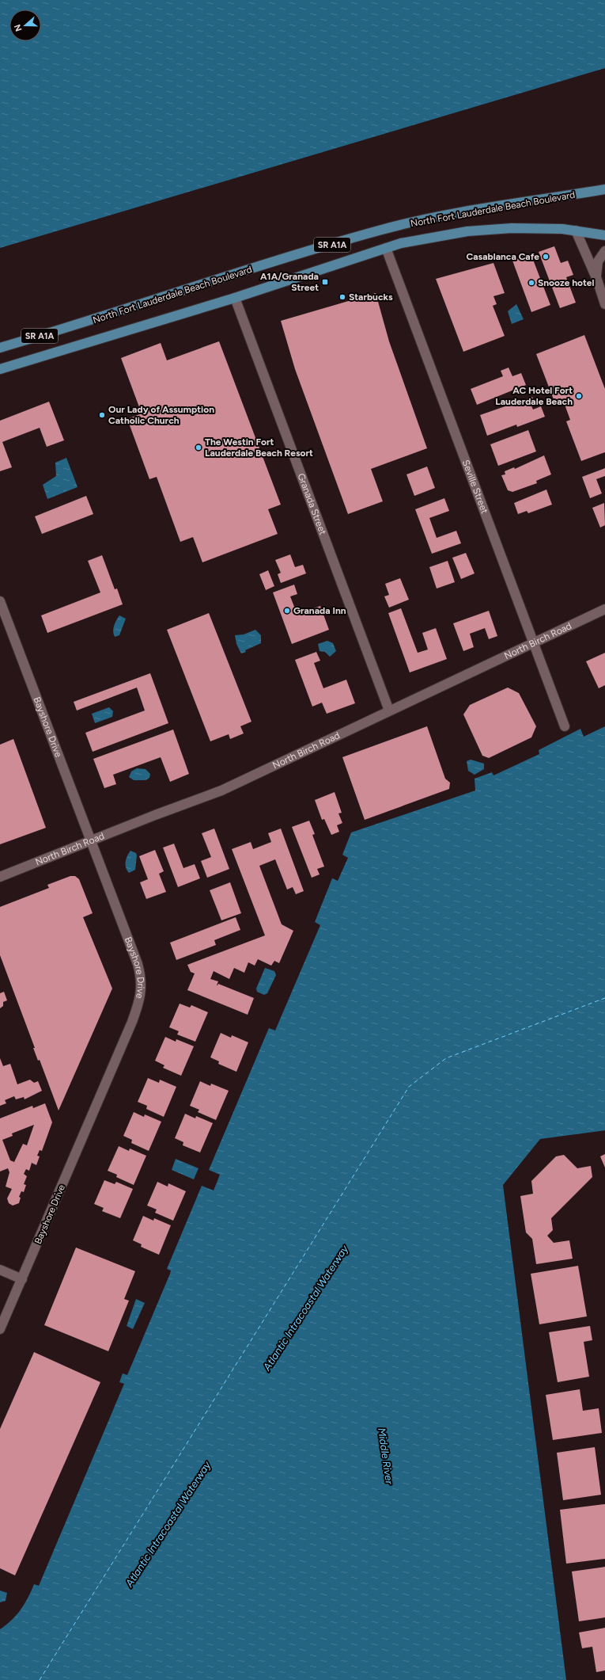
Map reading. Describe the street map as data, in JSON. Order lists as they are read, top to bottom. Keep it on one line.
{"streets":{"main road":["North Fort Lauderdale Beach Boulevard","SR A1A"],"street":["Seville Street","Granada Street","North Birch Road","Bayshore Drive"]},"crossings":[["North Fort Lauderdale Beach Boulevard","SR A1A"],["North Fort Lauderdale Beach Boulevard","Seville Street"],["North Fort Lauderdale Beach Boulevard","Granada Street"],["Seville Street","North Birch Road"],["Granada Street","North Birch Road"],["North Birch Road","Bayshore Drive"]],"water":["Atlantic Intracoastal Waterway","Middle River"],"places":{"other":["Casablanca Cafe","Snooze hotel","Starbucks","AC Hotel Fort Lauderdale Beach","Our Lady of Assumption Catholic Church","The Westin Fort Lauderdale Beach Resort","Granada Inn"],"transit":["A1A/Granada Street"]},"north":"left"}
